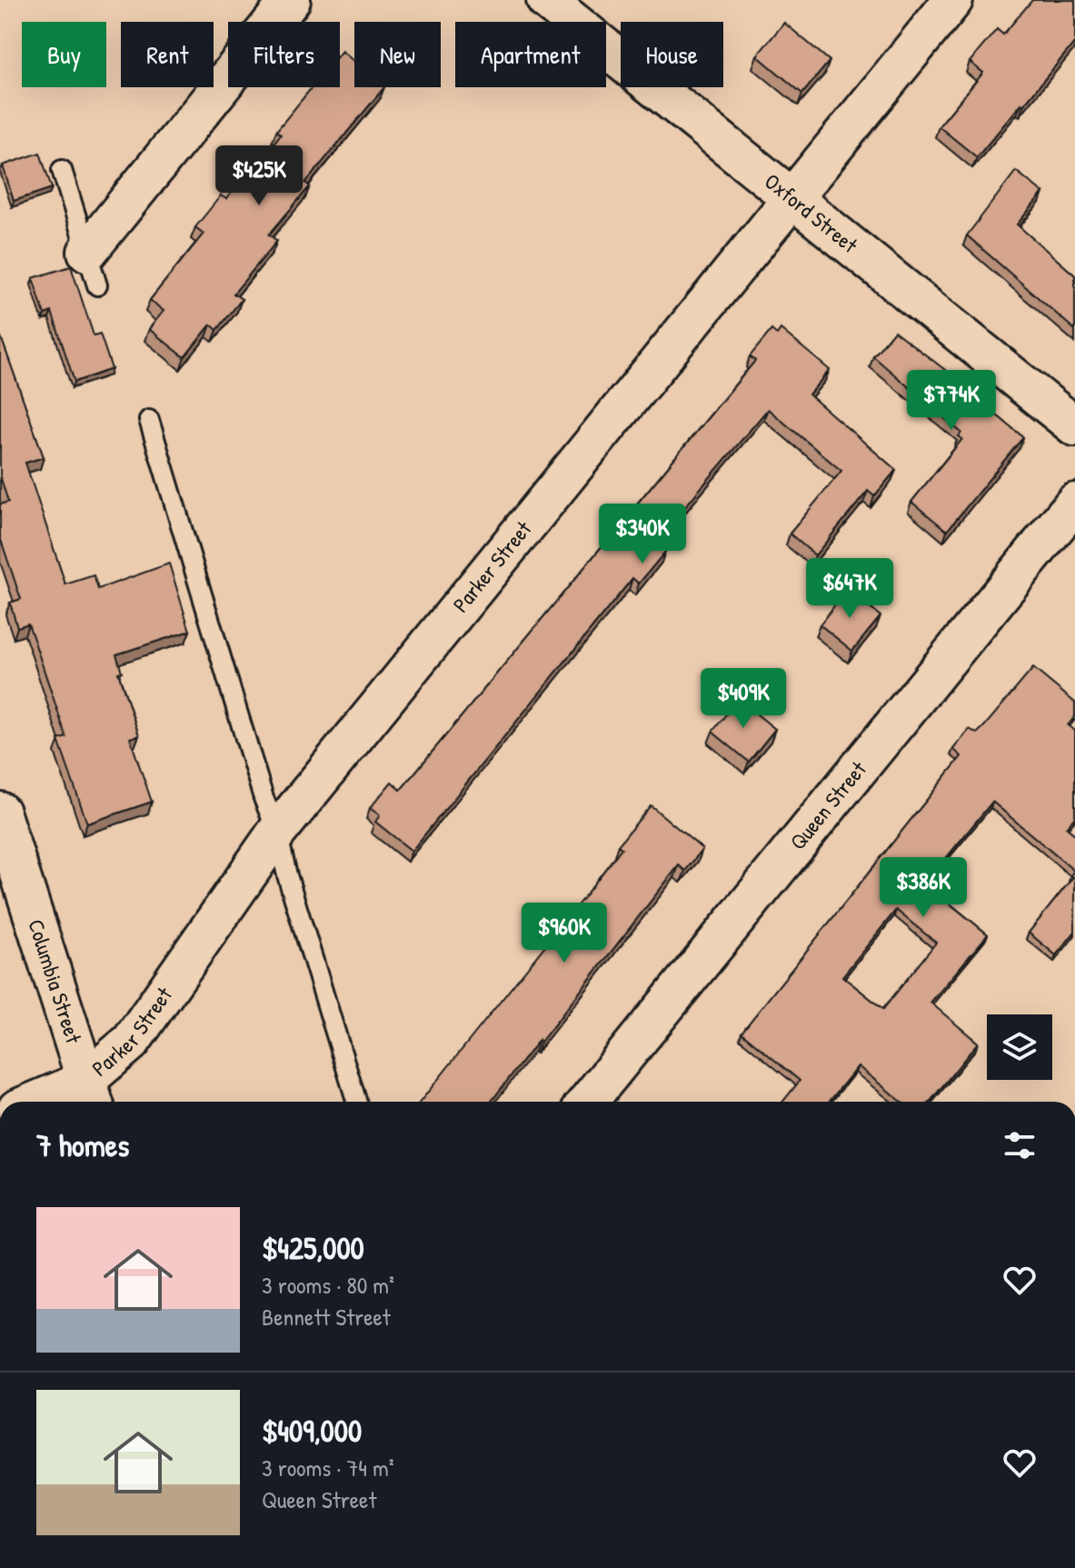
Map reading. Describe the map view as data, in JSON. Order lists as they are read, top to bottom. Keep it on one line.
{"streets":{"street":["Oxford Street","Parker Street","Queen Street","Columbia Street"]},"crossings":[["Oxford Street","Parker Street"],["Parker Street","Columbia Street"]],"page":{"chip":["Buy","Rent","Filters","New","Apartment","House"],"price":["$425K","$774K","$340K","$647K","$409K","$386K","$960K"],"heading":"7 homes","list":[{"name":"$425,000","note":"3 rooms · 80 m² · Bennett Street"},{"name":"$409,000","note":"3 rooms · 74 m² · Queen Street"}]}}
